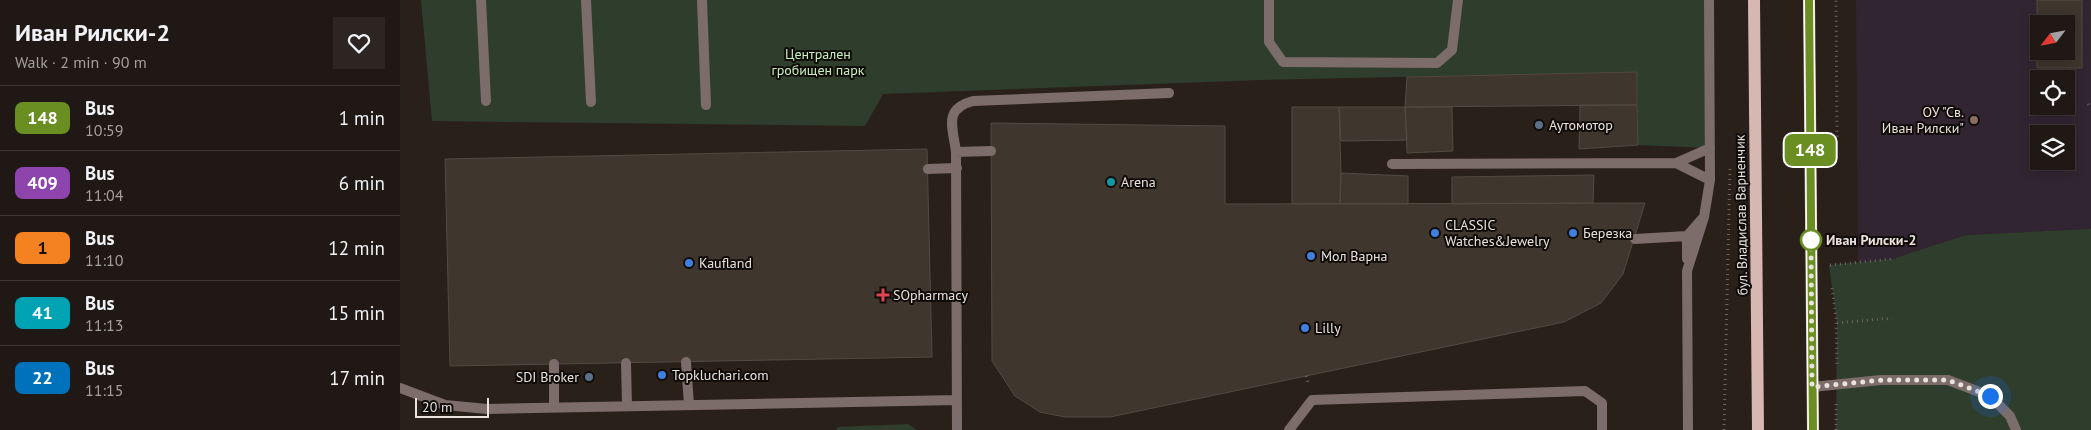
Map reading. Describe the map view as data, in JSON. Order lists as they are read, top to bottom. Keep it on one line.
{"streets":{"main road":["бул. Владислав Варненчик"]},"parks":["Централен гробищен парк"],"places":{"other":["ОУ \"Св. Иван Рилски\"","Аутомотор","Arena","CLASSIC Watches&Jewelry","Березка","Иван Рилски-2","Мол Варна","Kaufland","Lilly","Topkluchari.com","SDI Broker"],"health":["SOpharmacy"]},"lines":["bus line 148"],"scale_bar":"20 m","north":"bottom left","page":{"heading":["Иван Рилски-2","Walk · 2 min · 90 m"],"on_map":"148","list":[{"mark":"148","name":"Bus","note":"10:59","value":"1 min"},{"mark":"409","name":"Bus","note":"11:04","value":"6 min"},{"mark":"1","name":"Bus","note":"11:10","value":"12 min"},{"mark":"41","name":"Bus","note":"11:13","value":"15 min"},{"mark":"22","name":"Bus","note":"11:15","value":"17 min"}],"scale":"20 m"}}
